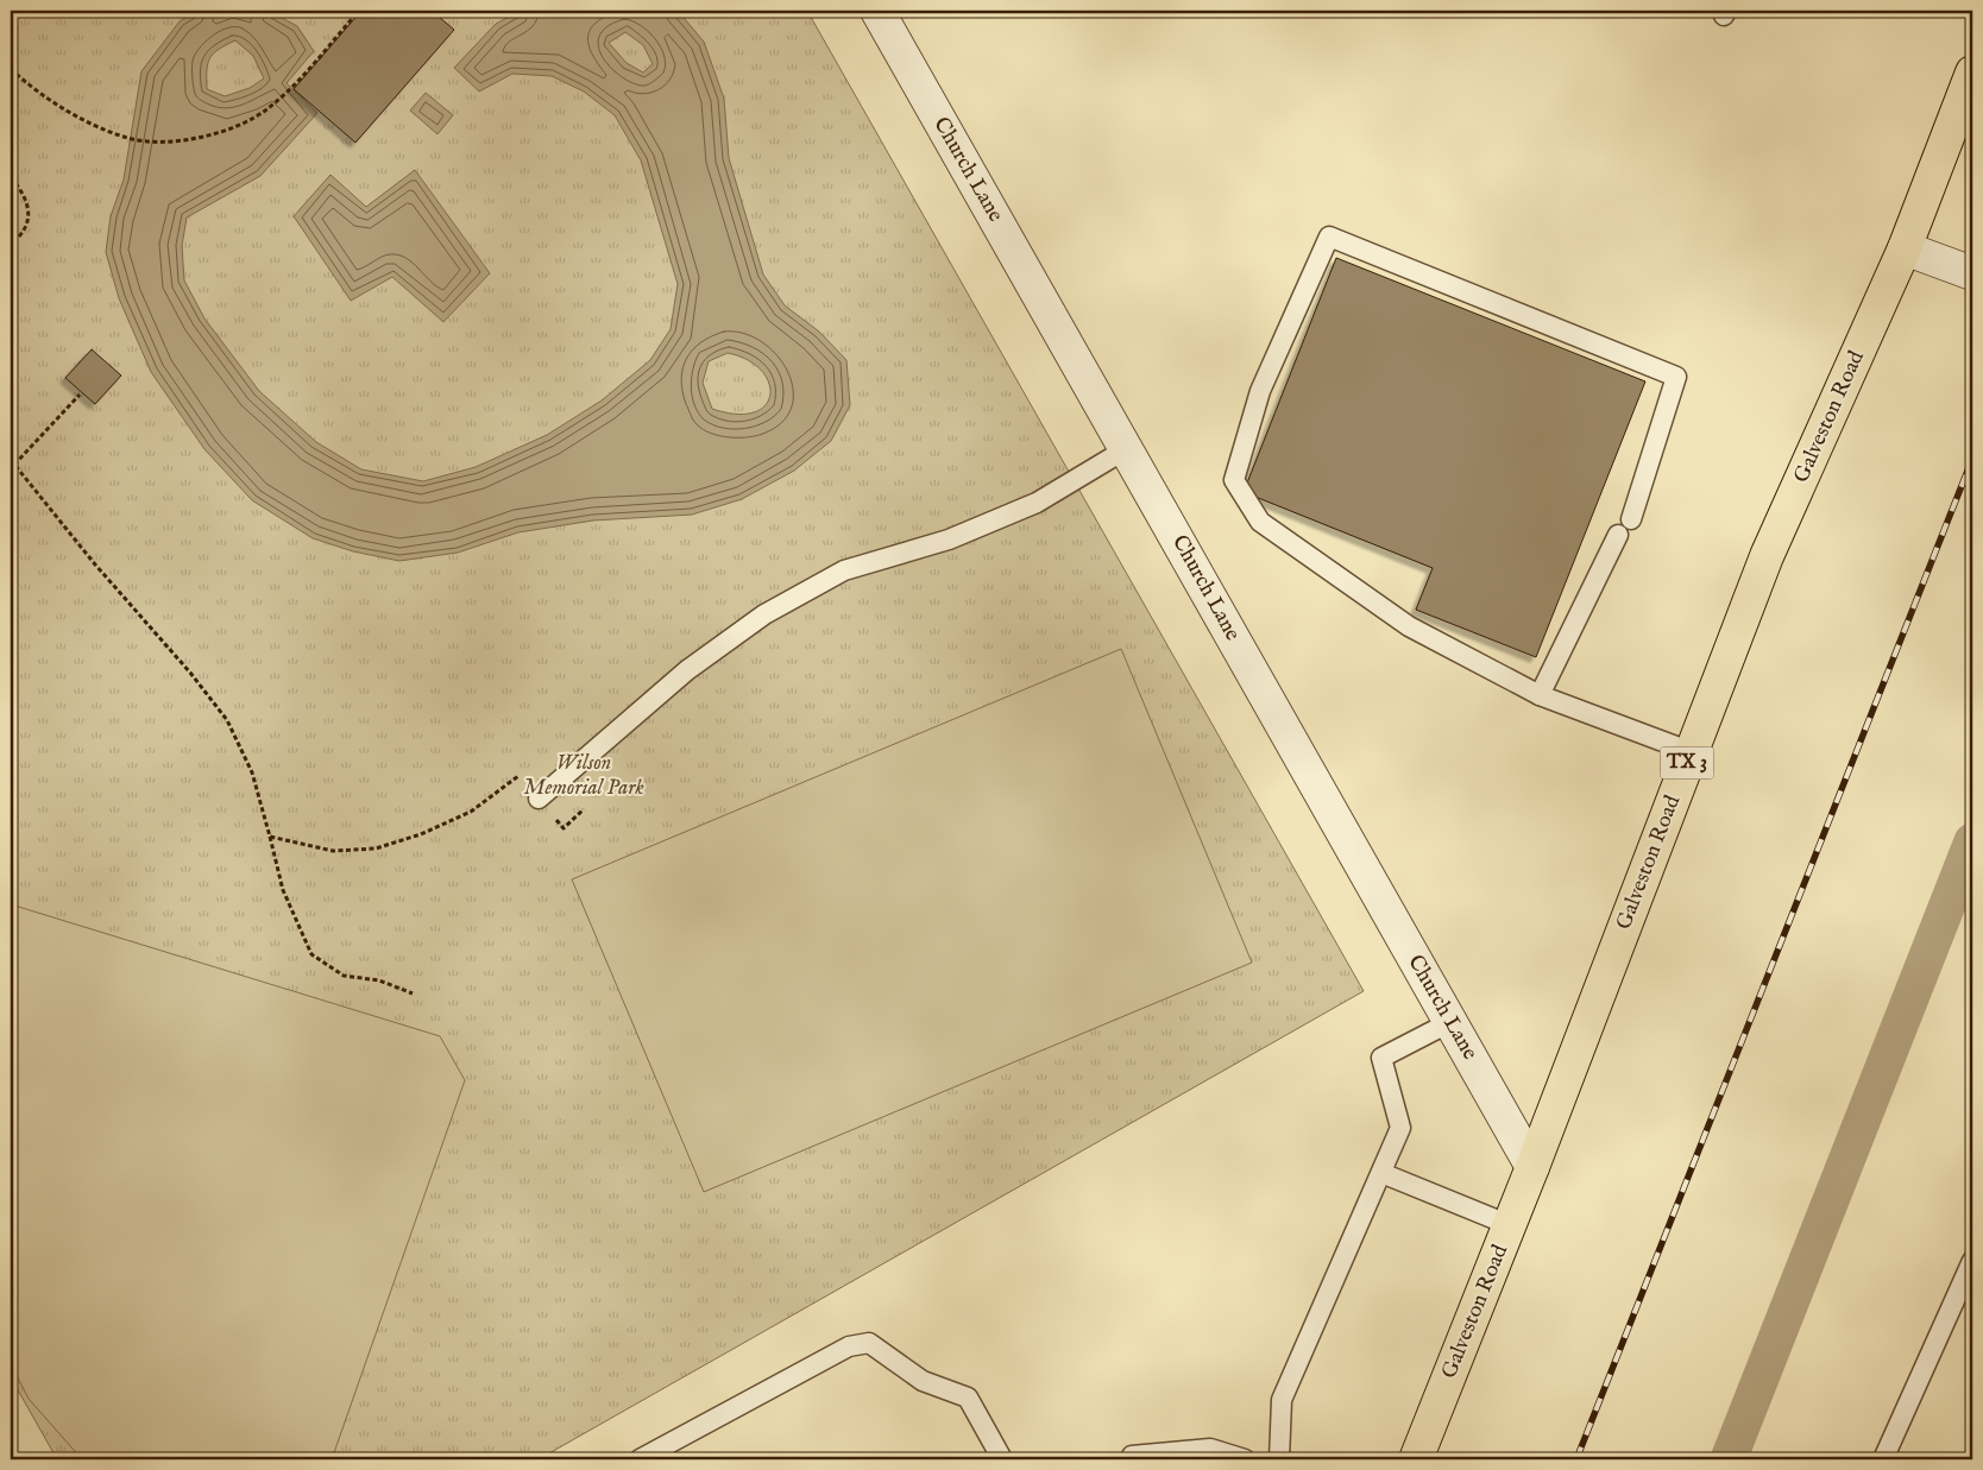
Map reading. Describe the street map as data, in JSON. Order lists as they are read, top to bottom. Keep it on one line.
{"streets":{"main road":["Galveston Road","TX 3"],"street":["Church Lane"]},"crossings":[["Church Lane","Galveston Road"]],"parks":["Wilson Memorial Park"]}
